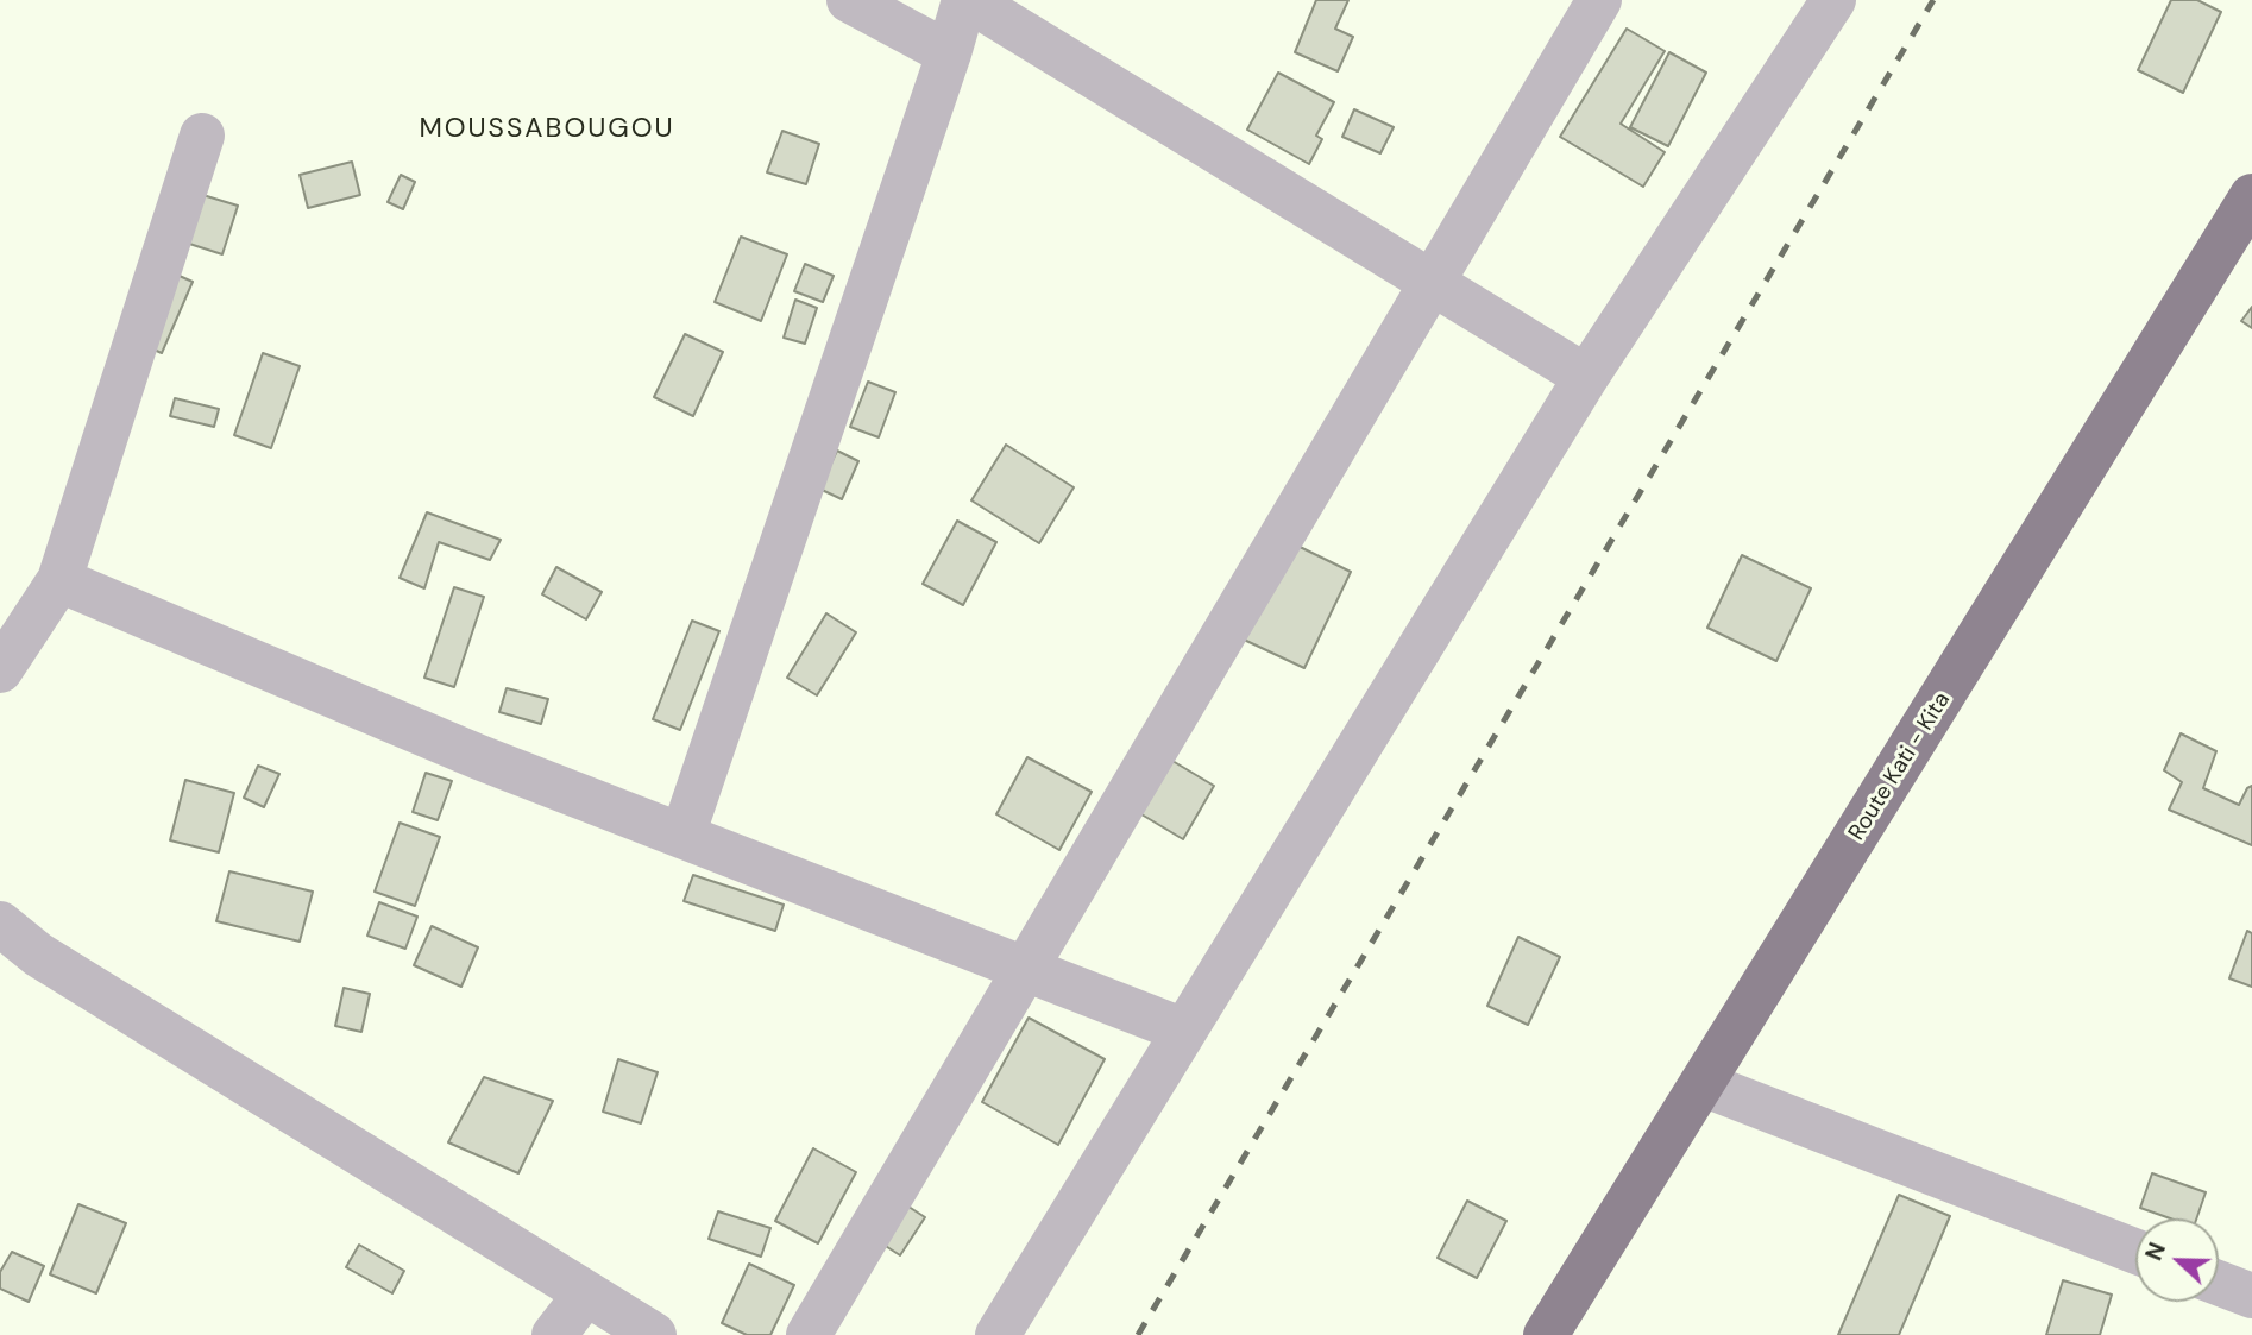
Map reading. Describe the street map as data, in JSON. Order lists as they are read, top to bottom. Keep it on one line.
{"streets":{"main road":["Route Kati - Kita"]},"districts":["MOUSSABOUGOU"],"north":"left"}
